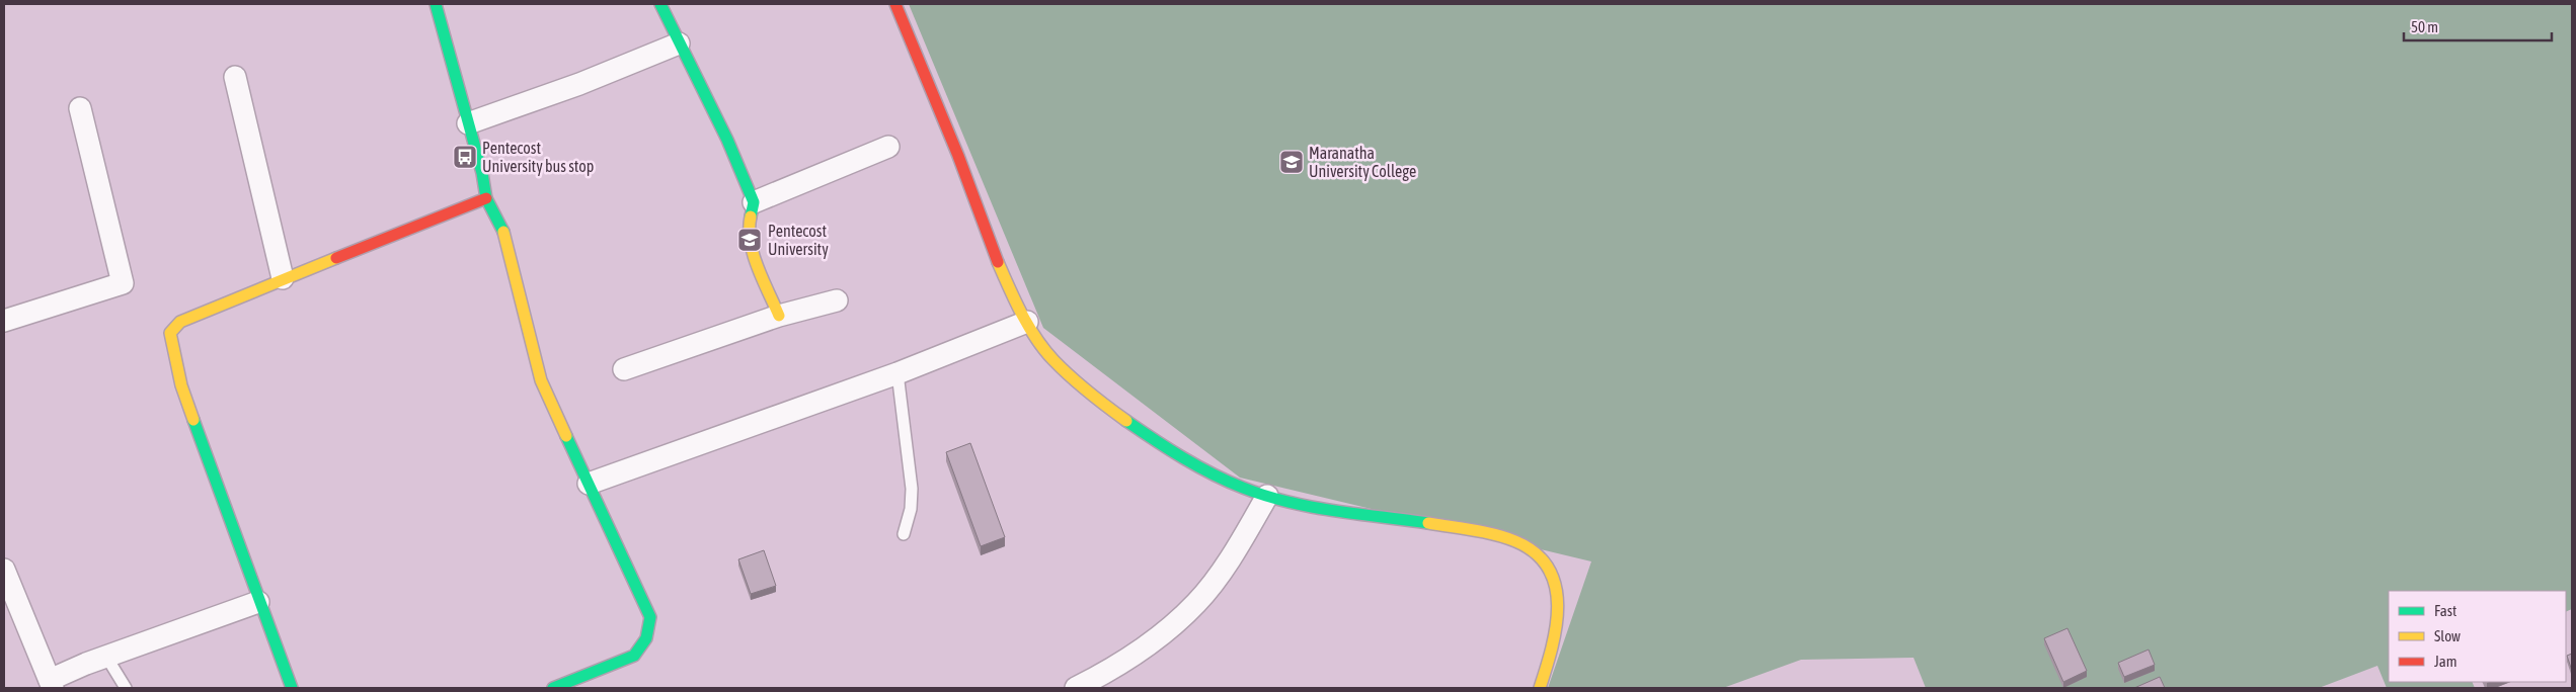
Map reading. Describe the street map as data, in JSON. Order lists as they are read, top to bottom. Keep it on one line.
{"places":{"bus stop":["Pentecost University bus stop"],"school or university":["Maranatha University College","Pentecost University"]},"legend":["Fast","Slow","Jam"],"scale_bar":"50 m"}
